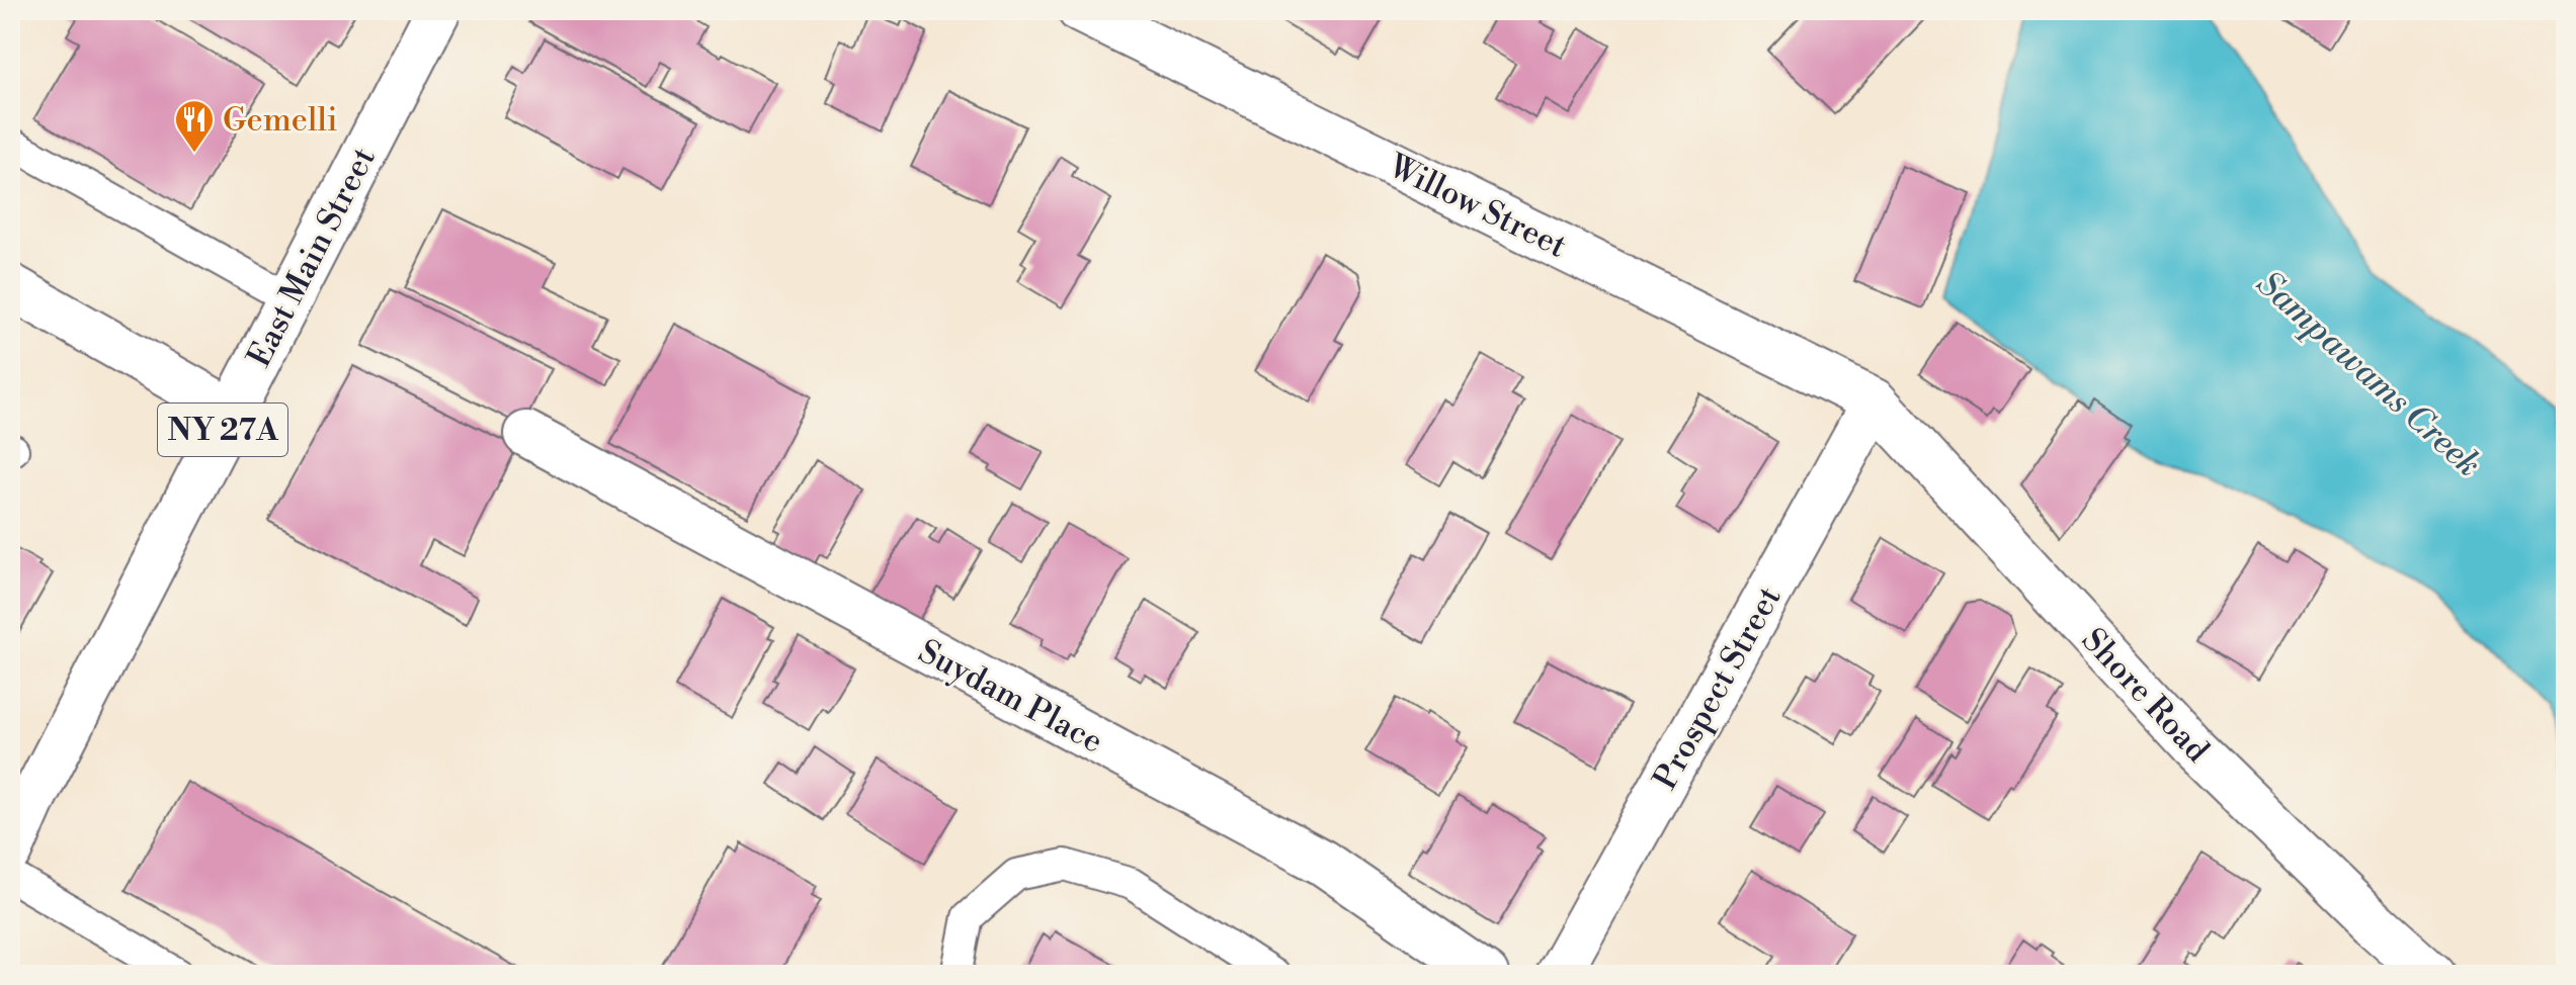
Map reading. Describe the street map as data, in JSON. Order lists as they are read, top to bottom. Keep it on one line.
{"streets":{"street":["Willow Street","East Main Street","NY 27A","Prospect Street","Shore Road","Suydam Place"]},"crossings":[["Willow Street","Prospect Street"],["Willow Street","Shore Road"],["Prospect Street","Shore Road"]],"water":["Sampawams Creek"],"places":{"restaurant":["Gemelli"]}}
